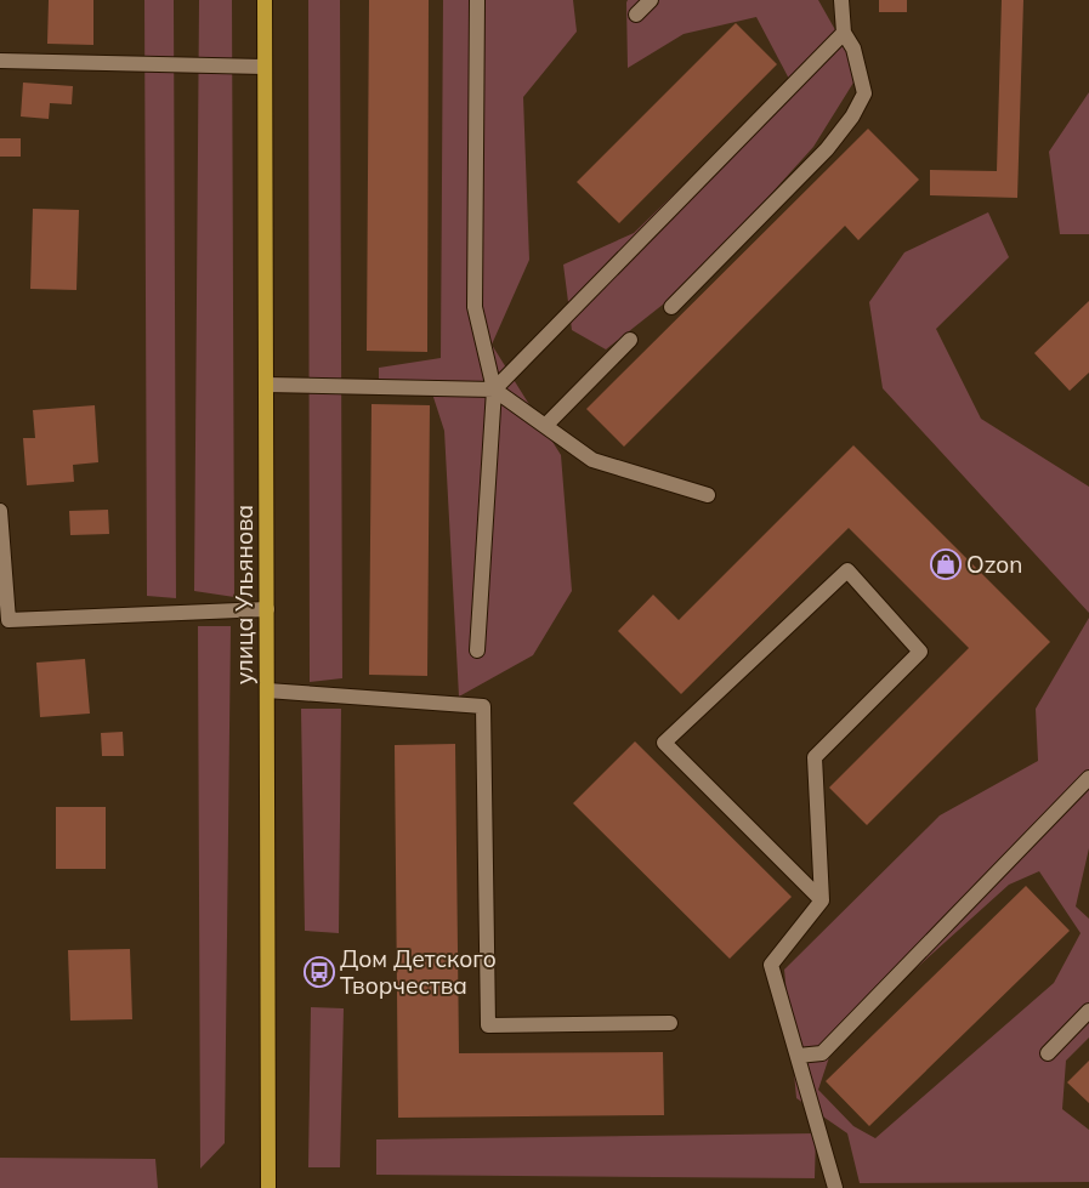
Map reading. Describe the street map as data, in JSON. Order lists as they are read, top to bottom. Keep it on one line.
{"streets":{"main road":["улица Ульянова"]},"places":{"shop":["Ozon"],"bus stop":["Дом Детского Творчества"]}}
